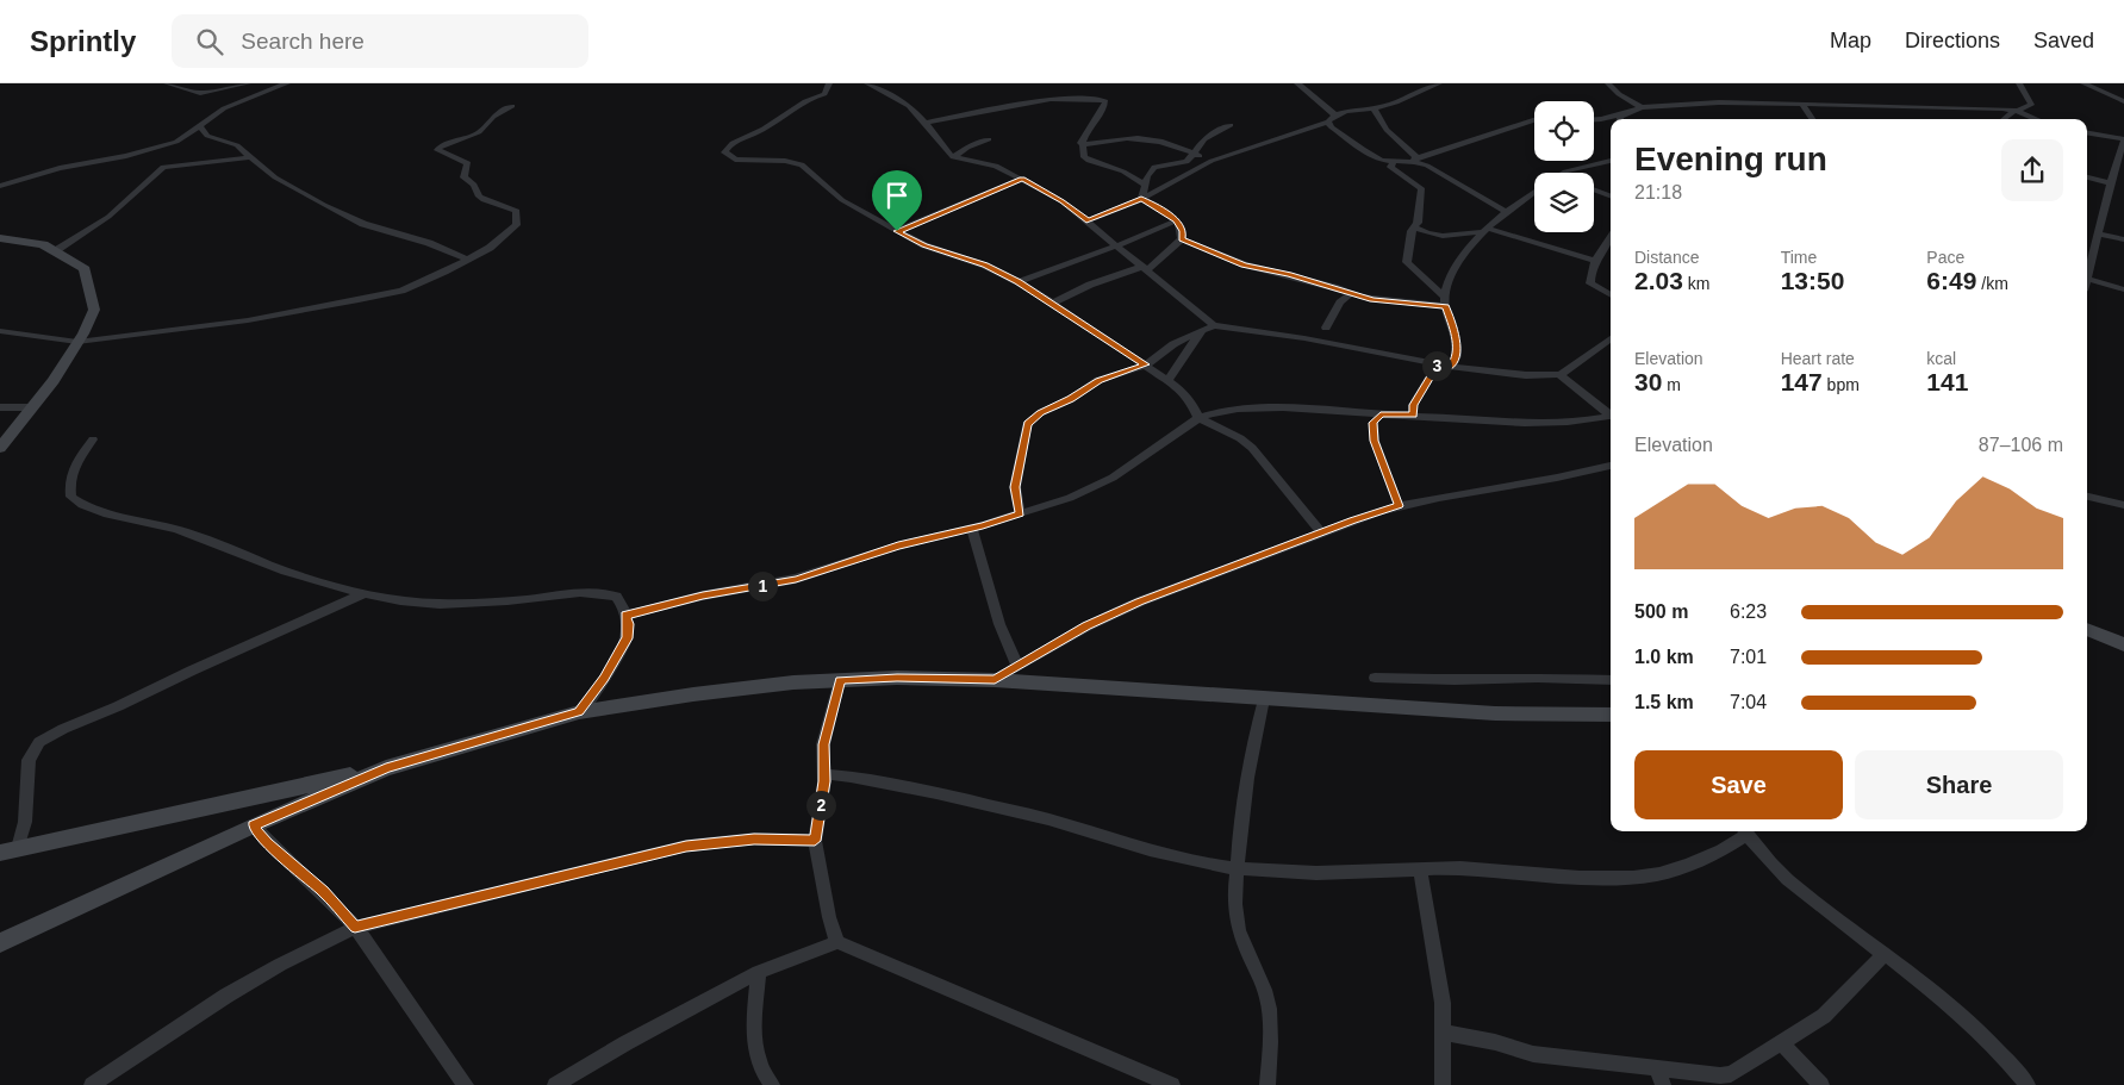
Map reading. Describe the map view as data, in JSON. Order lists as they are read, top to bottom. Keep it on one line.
{"page":{"header":"Sprintly","search":"Search here","nav":["Map","Directions","Saved"],"heading":["Evening run","21:18"],"stats":[["Distance","2.03 km"],["Time","13:50"],["Pace","6:49 /km"],["Elevation","30 m"],["Heart rate","147 bpm"],["kcal","141"]],"pins":["3","1","2"],"chart":["Elevation","87–106 m"],"list":[{"name":"500 m","note":"6:23"},{"name":"1.0 km","note":"7:01"},{"name":"1.5 km","note":"7:04"}],"buttons":["Save","Share"]}}
